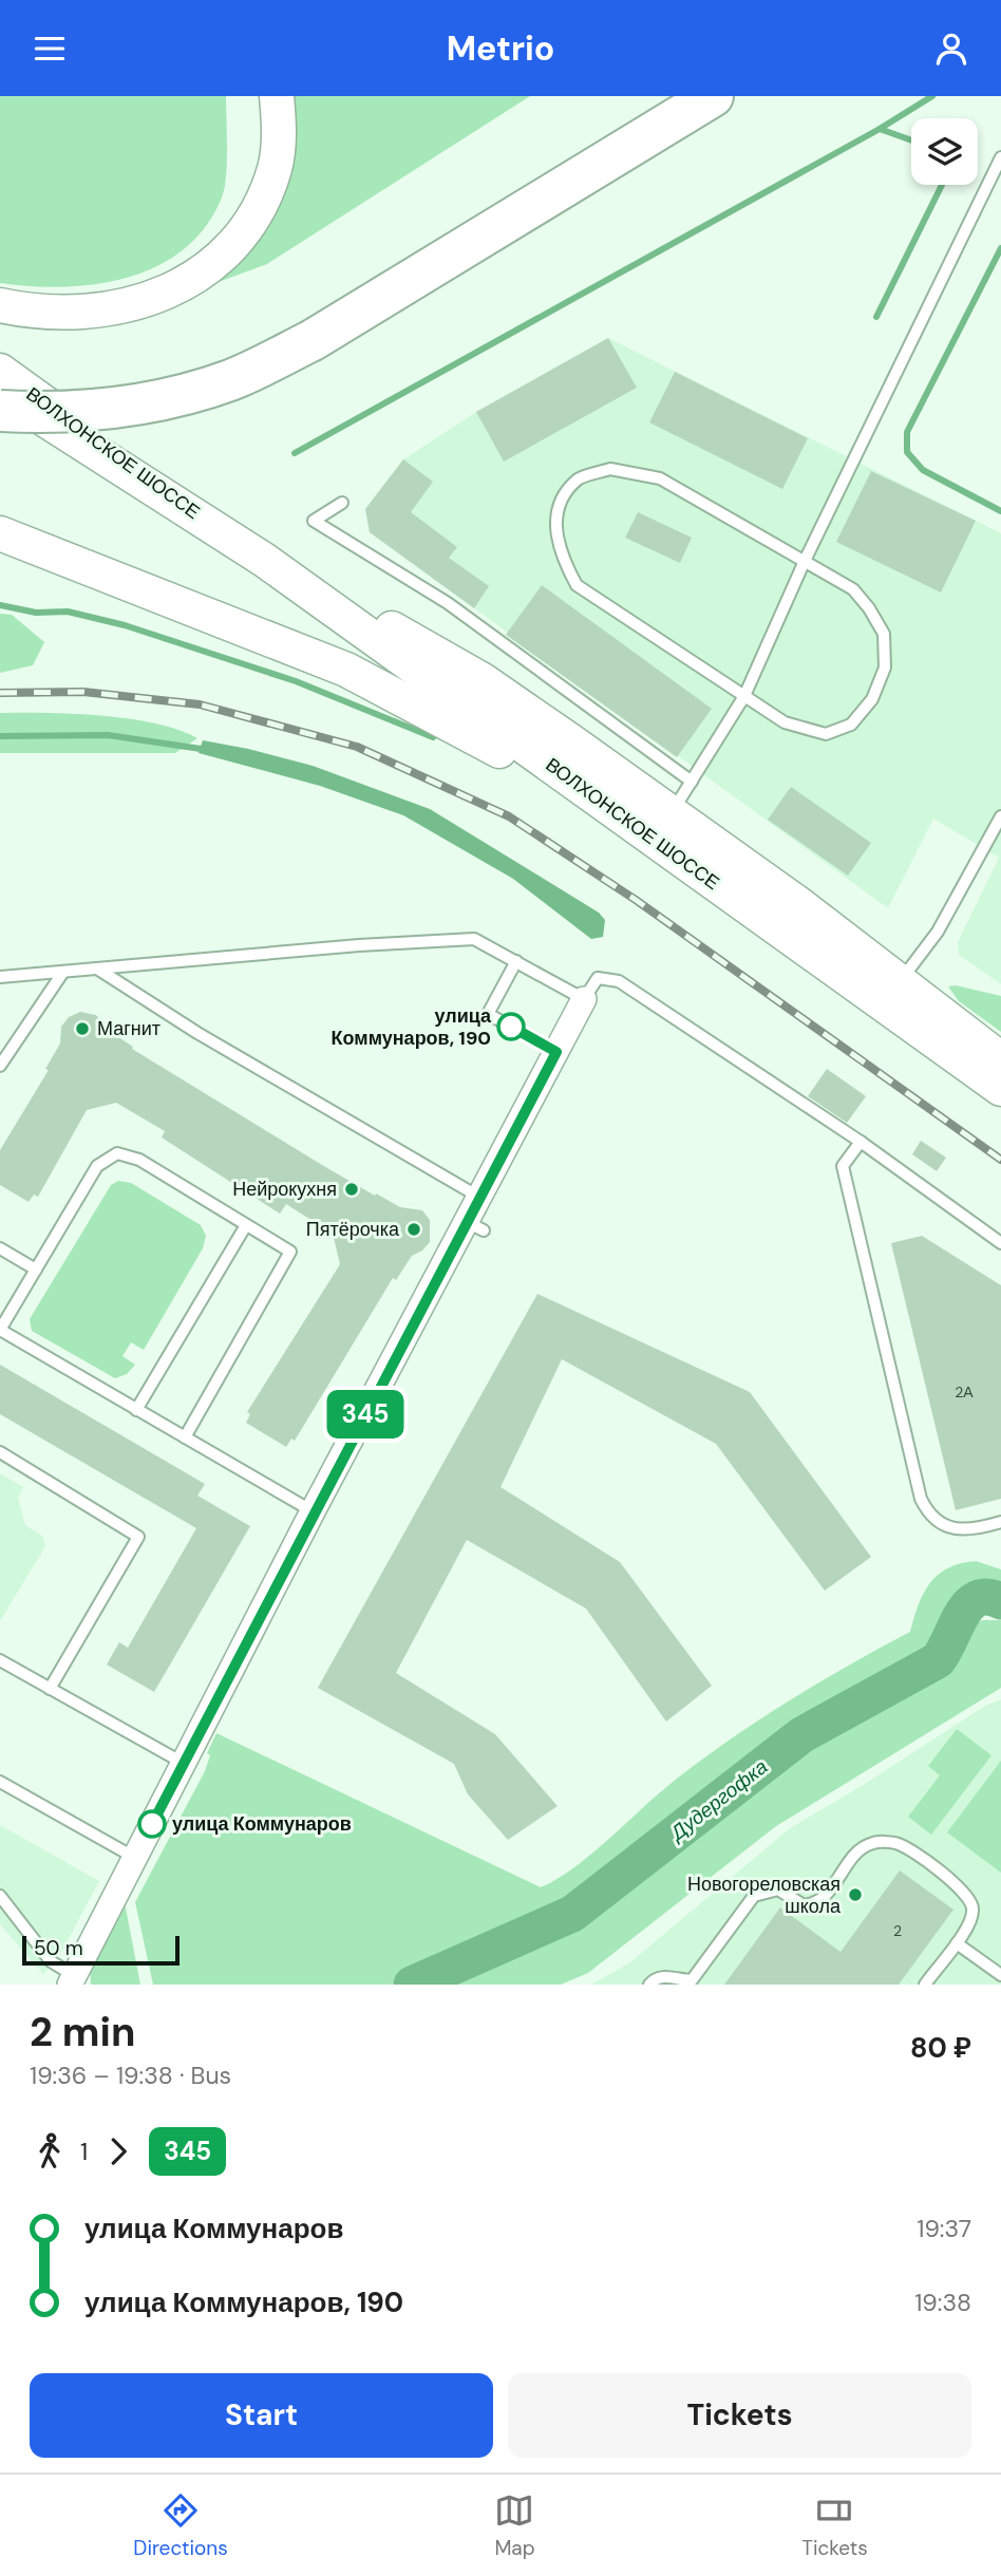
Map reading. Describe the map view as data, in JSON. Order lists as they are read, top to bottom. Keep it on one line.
{"streets":{"main road":["ВОЛХОНСКОЕ ШОССЕ"]},"water":["Дудергофка"],"places":["улица Коммунаров, 190","Магнит","Нейрокухня","Пятёрочка","улица Коммунаров","Новогореловская школа"],"lines":["bus line 345"],"house_numbers":["2А","2"],"scale_bar":"50 m","page":{"header":"Metrio","on_map":"345","scale":"50 m","heading":["2 min","19:36 – 19:38 · Bus","80 ₽"],"legs":["1","345"],"list":[{"name":"улица Коммунаров","value":"19:37"},{"name":"улица Коммунаров, 190","value":"19:38"}],"buttons":["Start","Tickets"],"tabs":["Directions","Map","Tickets"]}}
